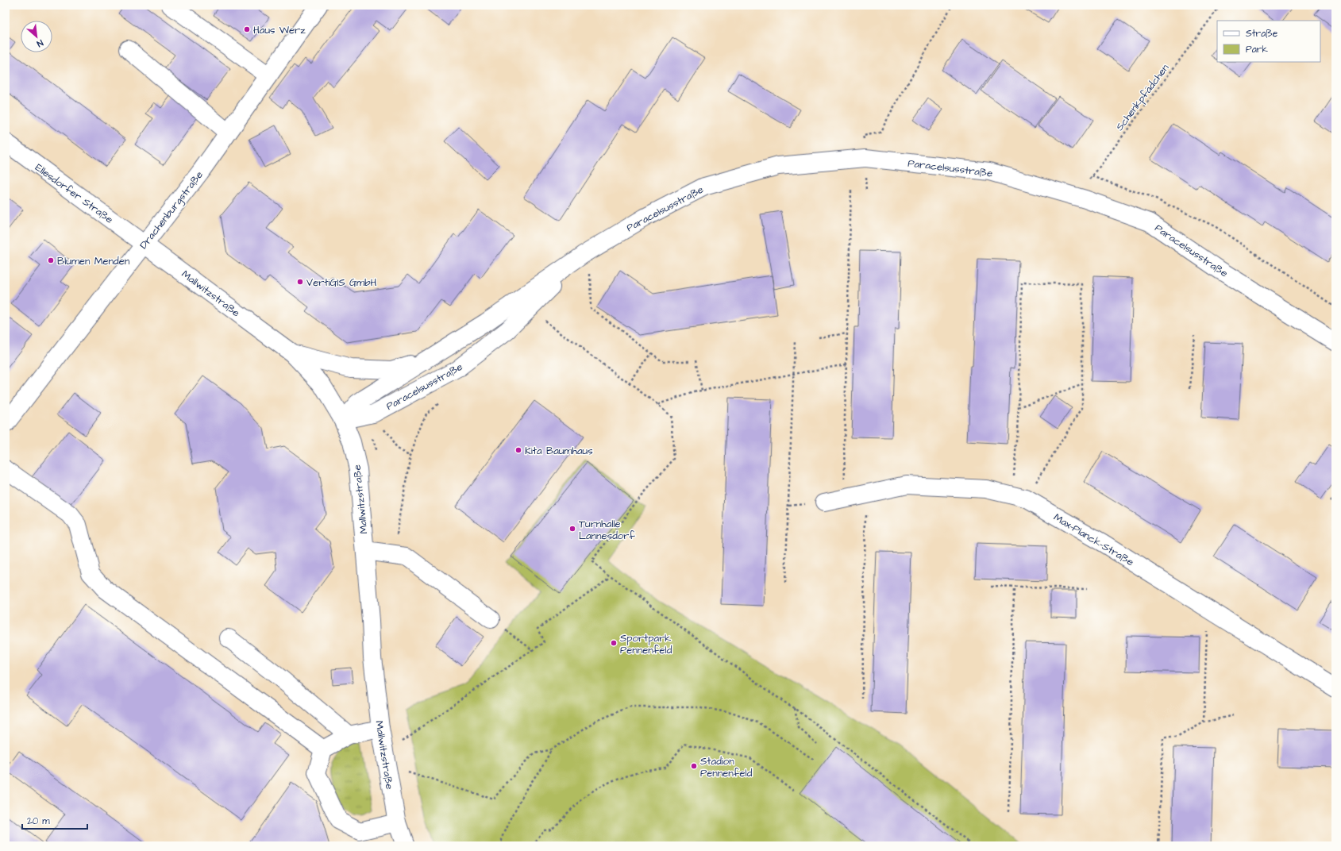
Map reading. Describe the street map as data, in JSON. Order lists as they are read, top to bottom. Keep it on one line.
{"streets":{"street":["Paracelsusstraße","Ellesdorfer Straße","Drachenburgstraße","Mallwitzstraße","Max-Planck-Straße"],"path":["Schenkpfädchen"]},"crossings":[["Schenkpfädchen","Paracelsusstraße"],["Paracelsusstraße","Mallwitzstraße"],["Ellesdorfer Straße","Drachenburgstraße"],["Ellesdorfer Straße","Mallwitzstraße"],["Drachenburgstraße","Mallwitzstraße"]],"places":["Haus Werz","Blumen Menden","VertiGIS GmbH","Kita Baumhaus","Turnhalle Lannesdorf","Sportpark Pennenfeld","Stadion Pennenfeld"],"legend":["Straße","Park"],"scale_bar":"20 m","north":"bottom right"}
